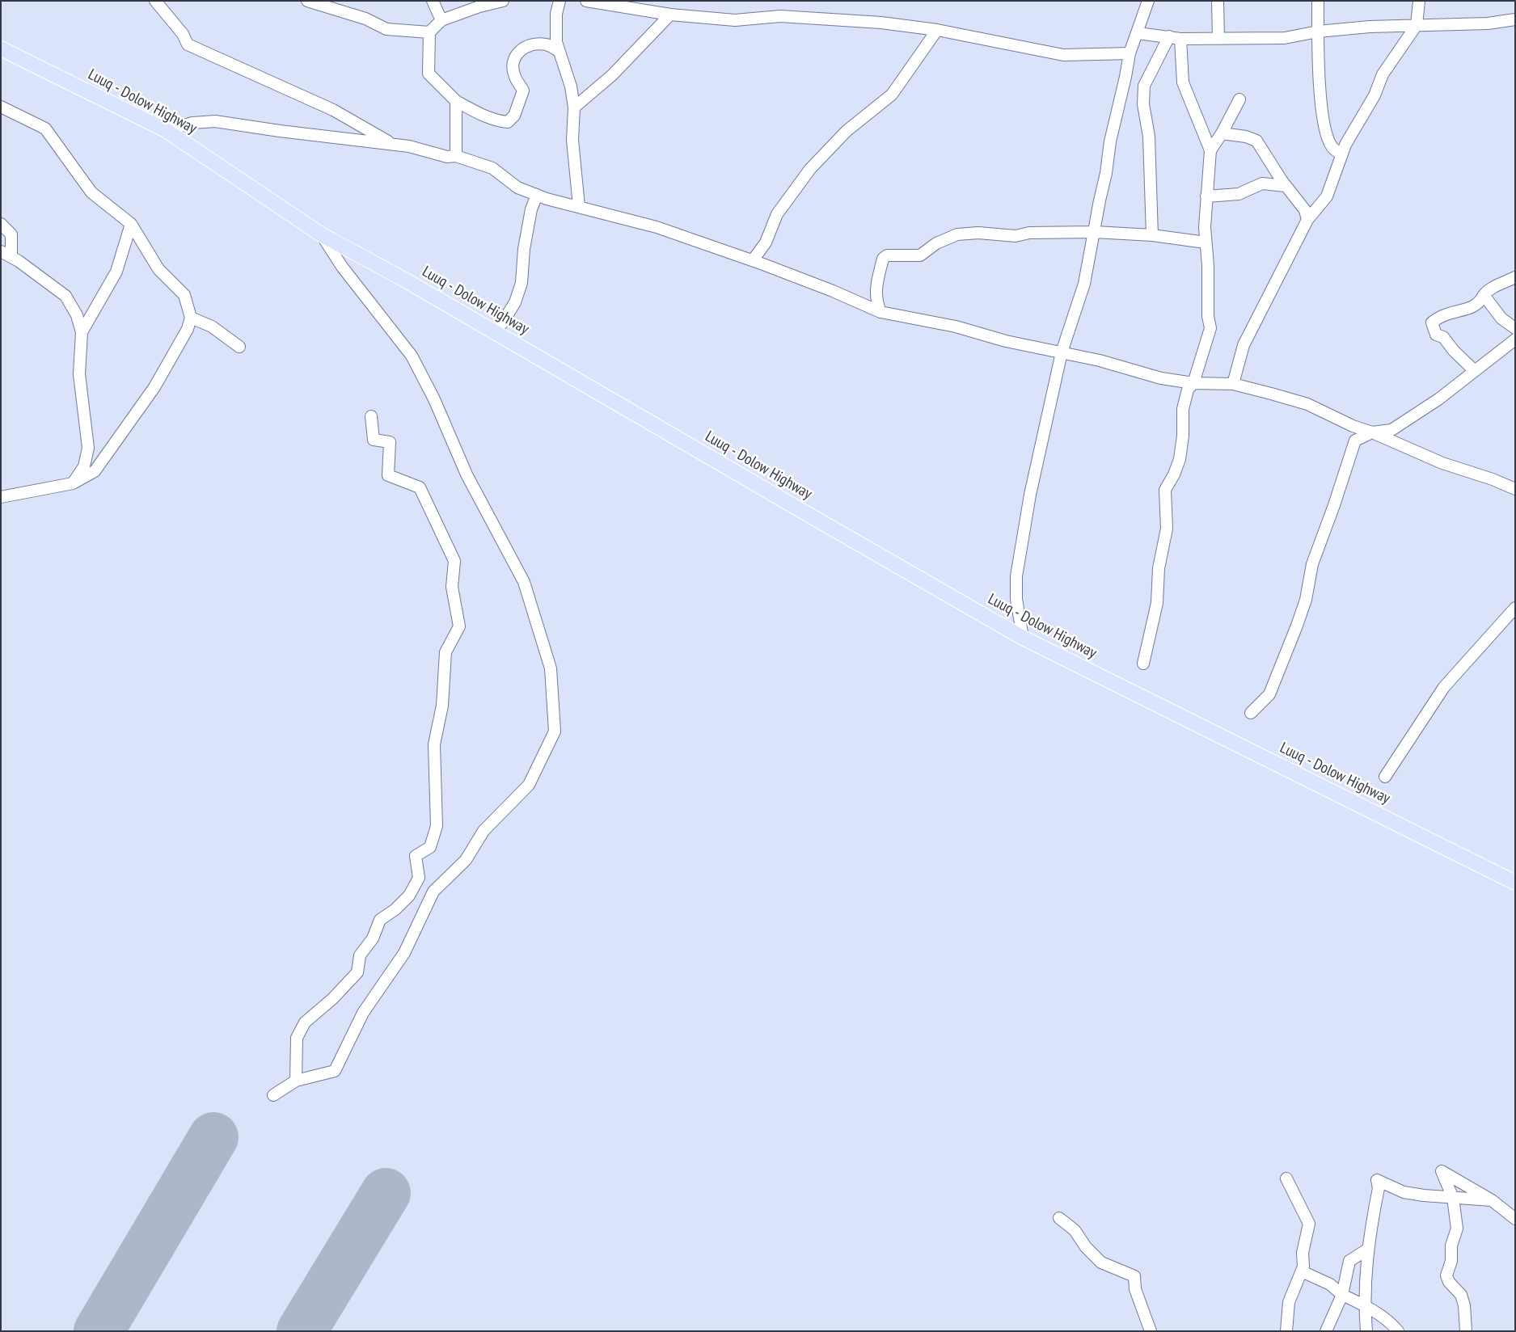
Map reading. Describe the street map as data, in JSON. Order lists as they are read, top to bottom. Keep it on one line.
{"streets":{"main road":["Luuq - Dolow Highway"]}}
